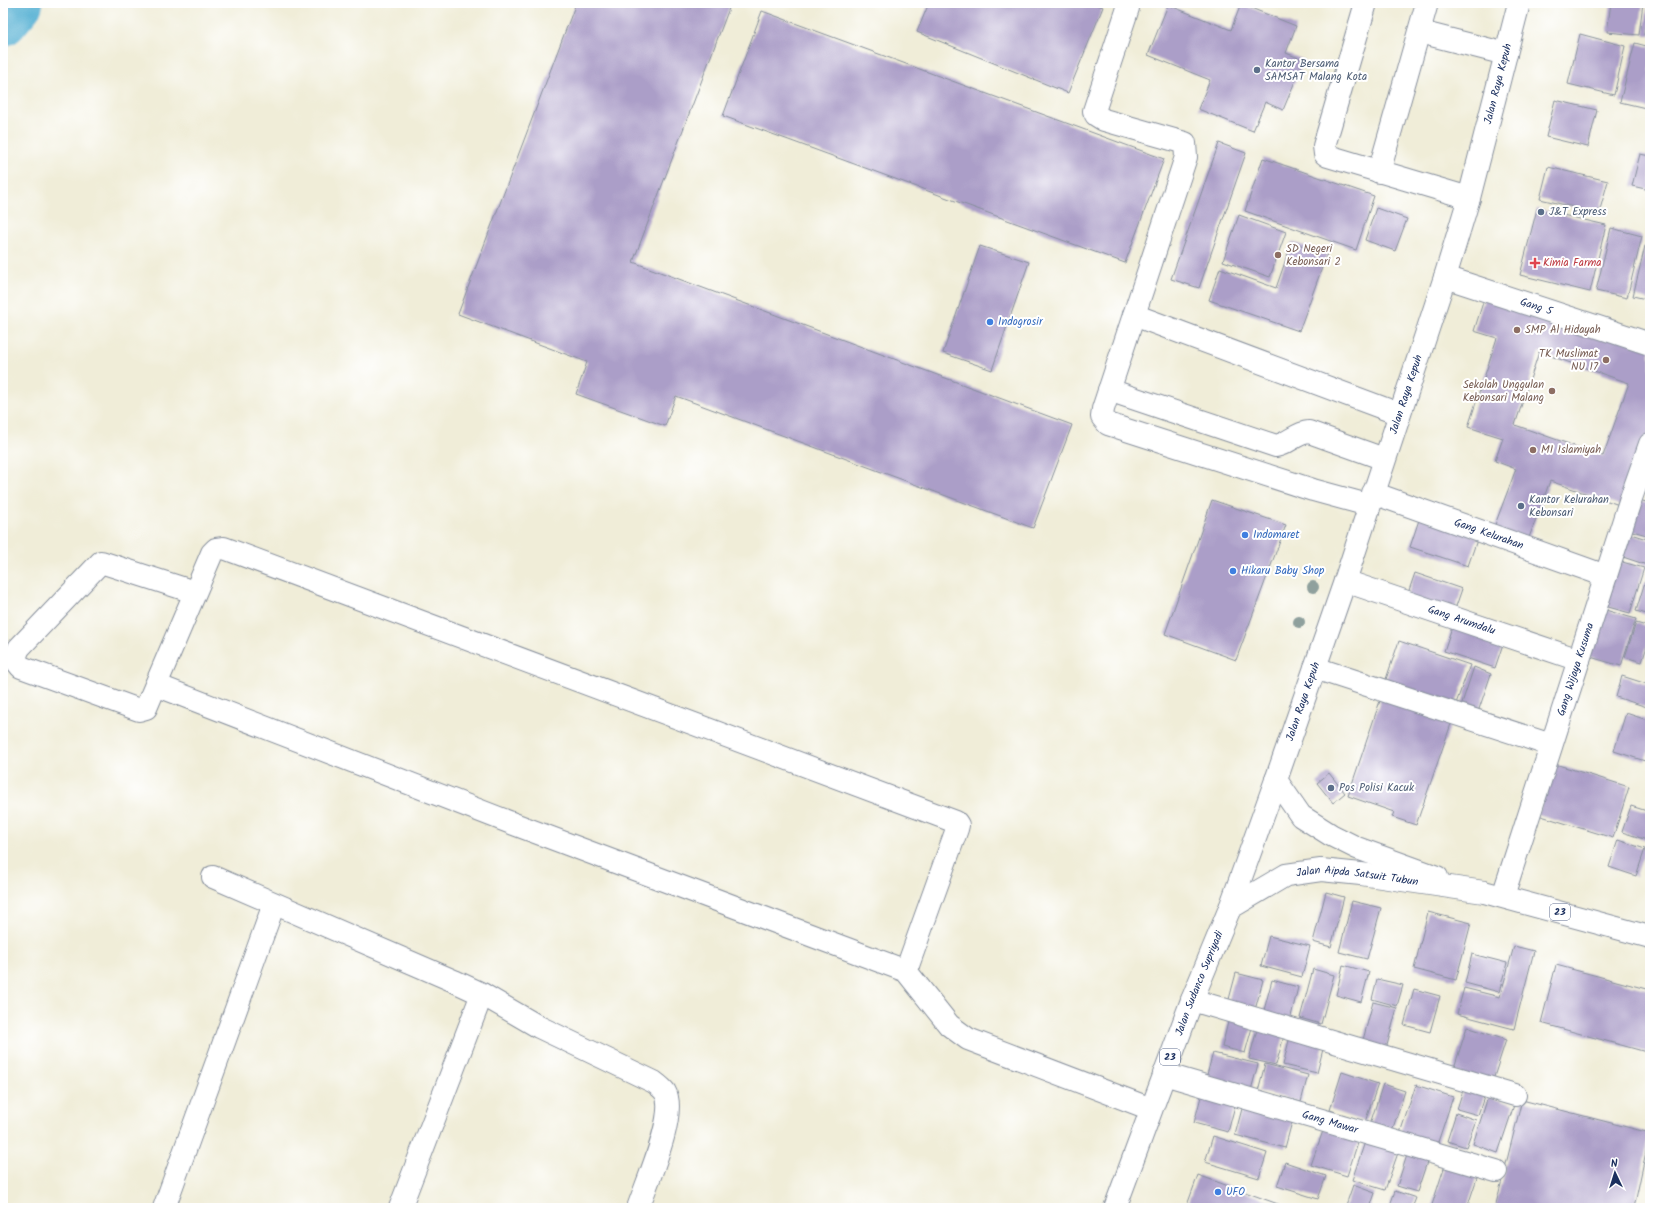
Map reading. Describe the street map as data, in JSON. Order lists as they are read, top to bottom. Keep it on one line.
{"streets":{"main road":["Jalan Raya Kepuh","Gang 5","Gang Kelurahan","Gang Arumdalu","Gang Wijaya Kusuma","Jalan Aipda Satsuit Tubun","23","Jalan Sudanco Supriyadi","Gang Mawar"]},"crossings":[["Jalan Raya Kepuh","Gang 5"],["Jalan Raya Kepuh","Gang Kelurahan"],["Jalan Raya Kepuh","Gang Arumdalu"],["Jalan Raya Kepuh","Jalan Aipda Satsuit Tubun"],["Jalan Raya Kepuh","Jalan Sudanco Supriyadi"],["Gang Kelurahan","Gang Wijaya Kusuma"],["Gang Arumdalu","Gang Wijaya Kusuma"],["Gang Wijaya Kusuma","Jalan Aipda Satsuit Tubun"],["Jalan Aipda Satsuit Tubun","Jalan Sudanco Supriyadi"],["Jalan Sudanco Supriyadi","Gang Mawar"]],"places":{"other":["Kantor Bersama SAMSAT Malang Kota","J&T Express","SD Negeri Kebonsari 2","Indogrosir","SMP Al Hidayah","TK Muslimat NU 17","Sekolah Unggulan Kebonsari Malang","MI Islamiyah","Kantor Kelurahan Kebonsari","Indomaret","Hikaru Baby Shop","Pos Polisi Kacuk","UFO"],"health":["Kimia Farma"]},"north":"top"}
